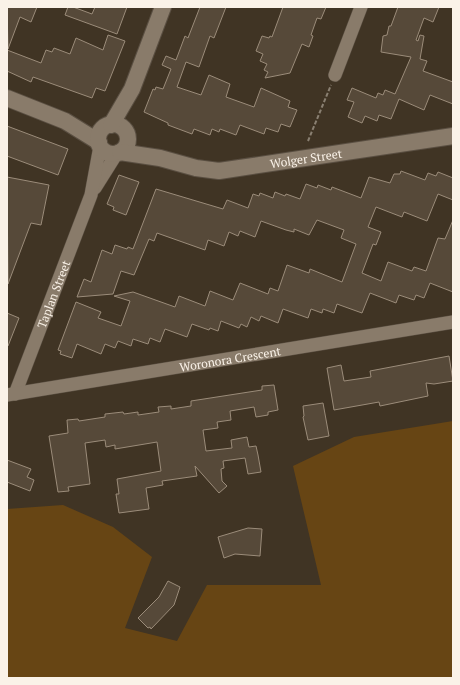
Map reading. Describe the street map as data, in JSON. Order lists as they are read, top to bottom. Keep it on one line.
{"streets":{"street":["Wolger Street","Taplan Street","Woronora Crescent"]},"crossings":[["Wolger Street","Taplan Street"],["Taplan Street","Woronora Crescent"]]}
